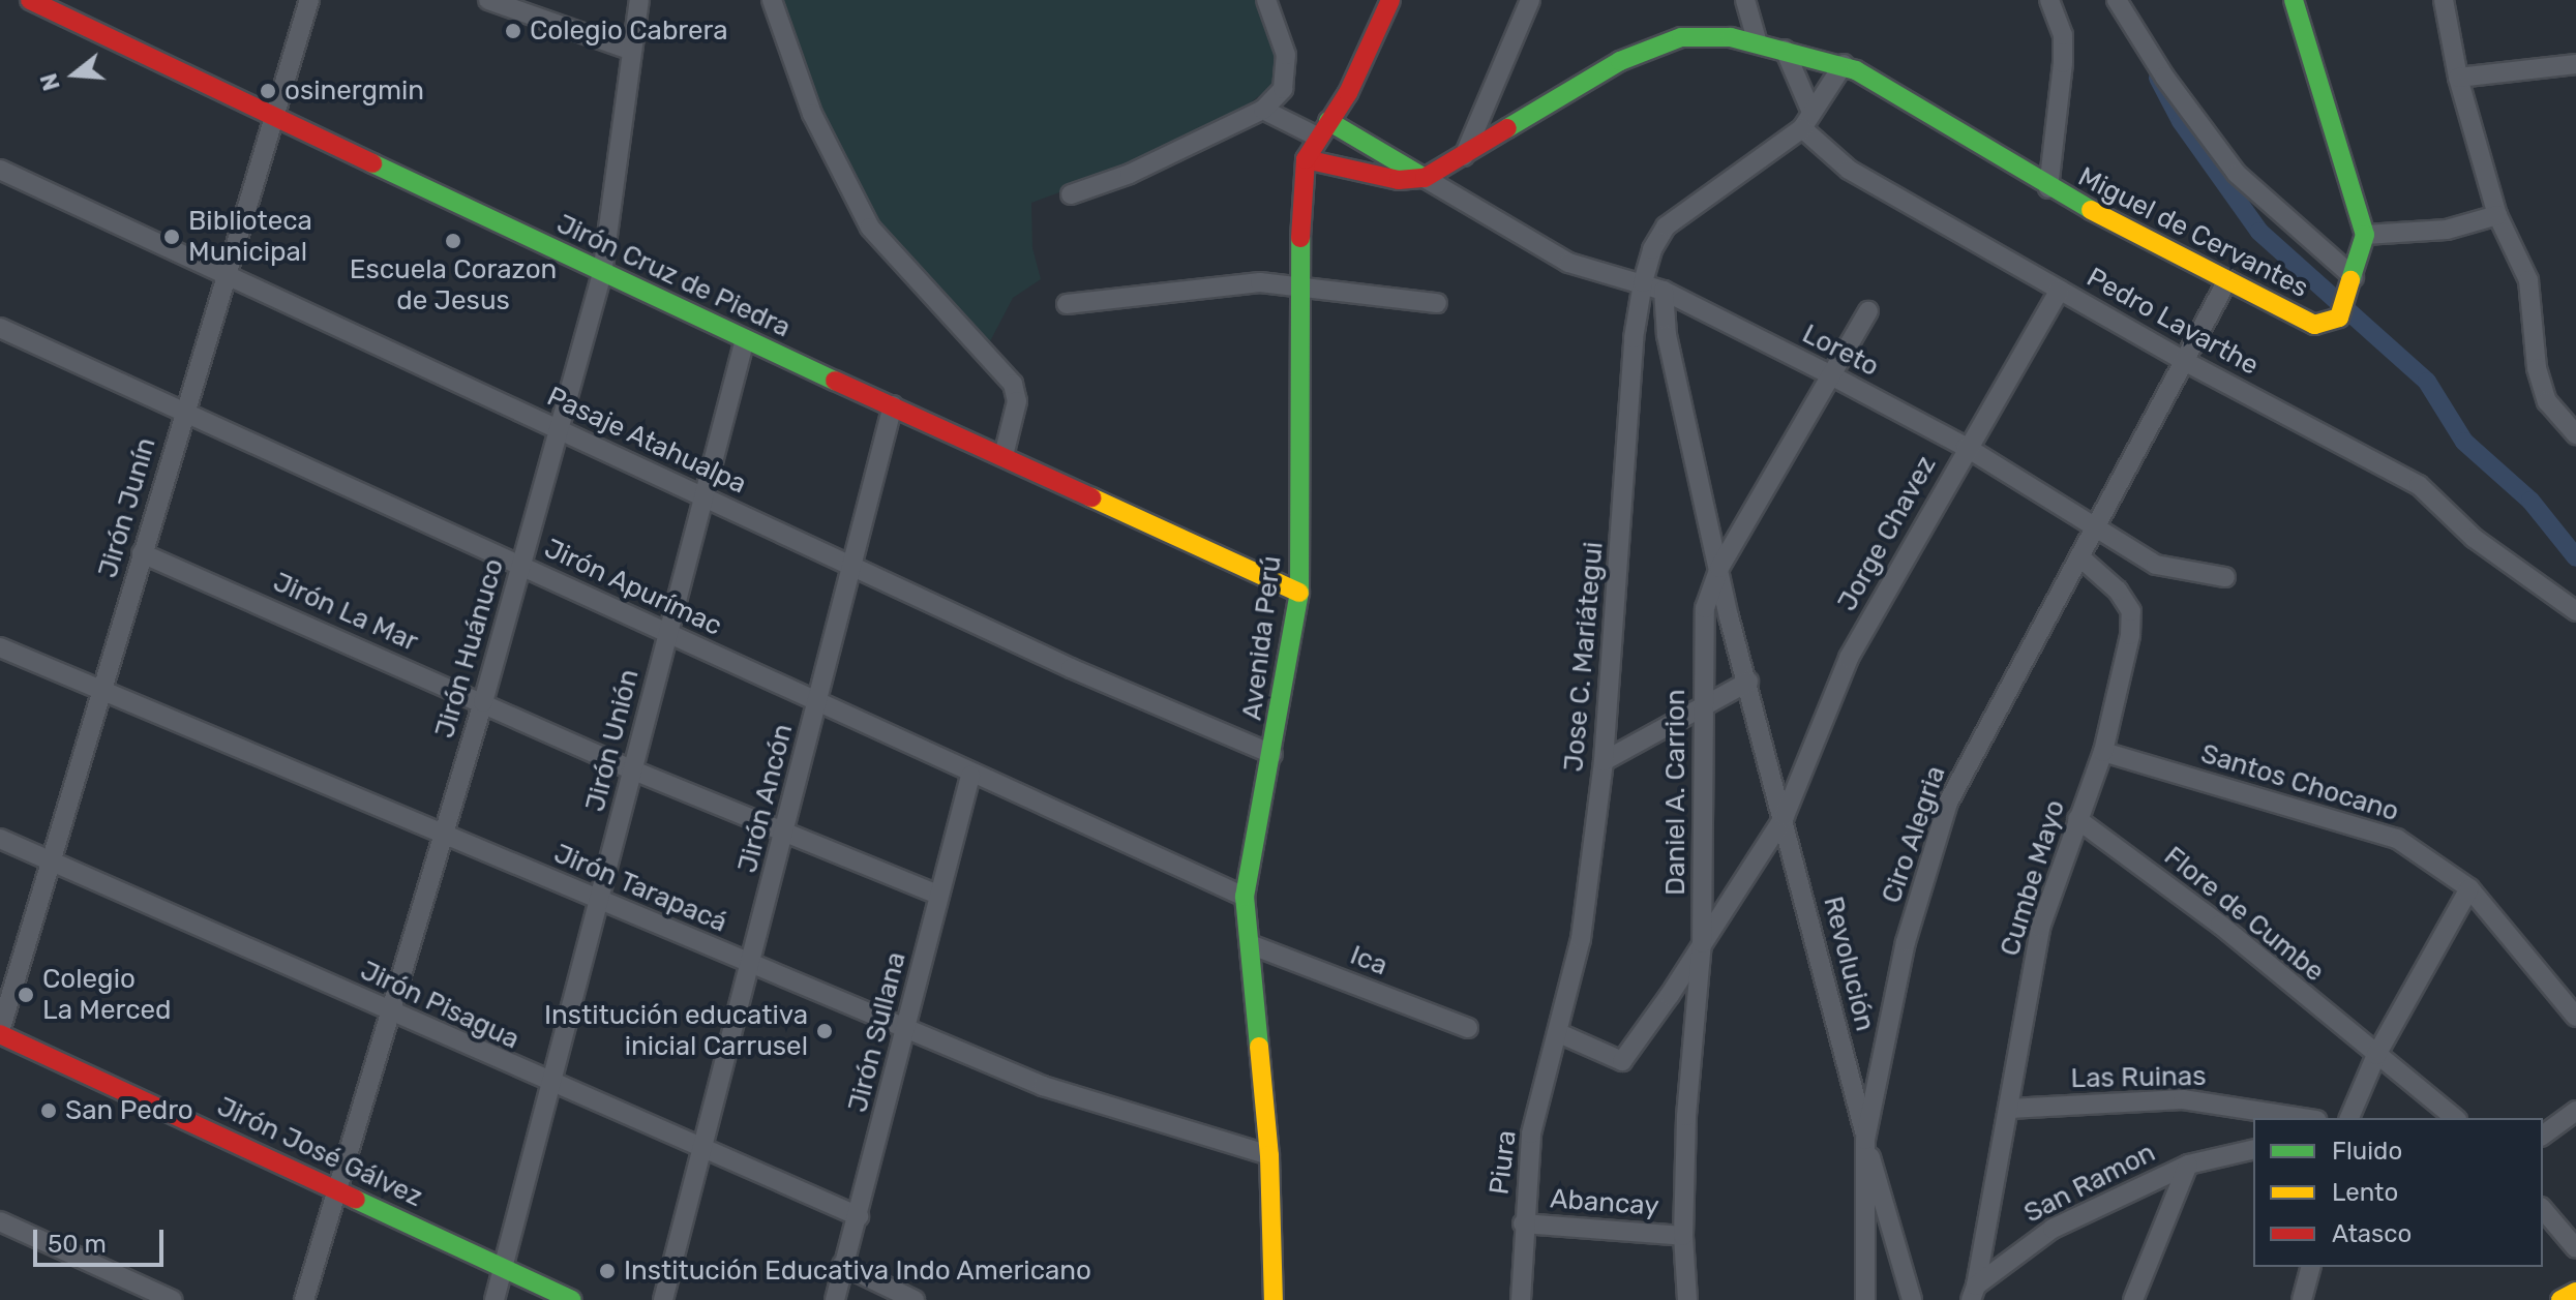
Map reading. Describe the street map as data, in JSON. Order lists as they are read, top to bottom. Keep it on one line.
{"streets":{"street":["Miguel de Cervantes","Jirón Cruz de Piedra","Pedro Lavarthe","Loreto","Pasaje Atahualpa","Jirón Junín","Jorge Chavez","Jirón Apurímac","Jirón La Mar","Avenida Perú","Jirón Huánuco","Jose C. Mariátegui","Jirón Unión","Santos Chocano","Daniel A. Carrion","Jirón Ancón","Ciro Alegria","Cumbe Mayo","Jirón Tarapacá","Flore de Cumbe","Ica","Revolución","Jirón Pisagua","Jirón Sullana","Las Ruinas","Jirón José Gálvez","Piura","San Ramon","Abancay"]},"crossings":[["Miguel de Cervantes","Loreto"],["Miguel de Cervantes","Ciro Alegria"],["Jirón Cruz de Piedra","Jirón Junín"],["Jirón Cruz de Piedra","Avenida Perú"],["Jirón Cruz de Piedra","Jirón Huánuco"],["Jirón Cruz de Piedra","Jirón Unión"],["Jirón Cruz de Piedra","Jirón Ancón"],["Pedro Lavarthe","Jorge Chavez"],["Pedro Lavarthe","Jose C. Mariátegui"],["Pedro Lavarthe","Ciro Alegria"],["Loreto","Jorge Chavez"],["Loreto","Jose C. Mariátegui"],["Loreto","Daniel A. Carrion"],["Loreto","Ciro Alegria"],["Pasaje Atahualpa","Jirón Junín"],["Pasaje Atahualpa","Avenida Perú"],["Pasaje Atahualpa","Jirón Huánuco"],["Pasaje Atahualpa","Jirón Unión"],["Pasaje Atahualpa","Jirón Ancón"],["Jirón Junín","Jirón Apurímac"],["Jirón Junín","Jirón La Mar"],["Jirón Junín","Jirón Tarapacá"],["Jirón Junín","Jirón Pisagua"],["Jirón Junín","Jirón José Gálvez"],["Jorge Chavez","Jose C. Mariátegui"],["Jorge Chavez","Daniel A. Carrion"],["Jorge Chavez","Revolución"],["Jorge Chavez","Piura"],["Jirón Apurímac","Avenida Perú"],["Jirón Apurímac","Jirón Huánuco"],["Jirón Apurímac","Jirón Unión"],["Jirón Apurímac","Jirón Ancón"],["Jirón Apurímac","Jirón Sullana"],["Jirón La Mar","Jirón Huánuco"],["Jirón La Mar","Jirón Unión"],["Jirón La Mar","Jirón Ancón"],["Jirón La Mar","Jirón Sullana"],["Avenida Perú","Jirón Tarapacá"],["Avenida Perú","Ica"],["Jirón Huánuco","Jirón Tarapacá"],["Jirón Huánuco","Jirón Pisagua"],["Jirón Huánuco","Jirón José Gálvez"],["Jose C. Mariátegui","Piura"],["Jirón Unión","Jirón Tarapacá"],["Jirón Unión","Jirón Pisagua"],["Jirón Unión","Jirón José Gálvez"],["Santos Chocano","Cumbe Mayo"],["Daniel A. Carrion","Revolución"],["Jirón Ancón","Jirón Tarapacá"],["Jirón Ancón","Jirón Pisagua"],["Ciro Alegria","Cumbe Mayo"],["Ciro Alegria","Revolución"],["Cumbe Mayo","Flore de Cumbe"],["Cumbe Mayo","Las Ruinas"],["Cumbe Mayo","San Ramon"],["Jirón Tarapacá","Jirón Sullana"],["Jirón Pisagua","Jirón Sullana"],["Piura","Abancay"]],"places":["Colegio Cabrera","osinergmin","Biblioteca Municipal","Escuela Corazon de Jesus","Colegio La Merced","Institución educativa inicial Carrusel","San Pedro","Institución Educativa Indo Americano"],"legend":["Fluido","Lento","Atasco"],"scale_bar":"50 m","north":"left"}
